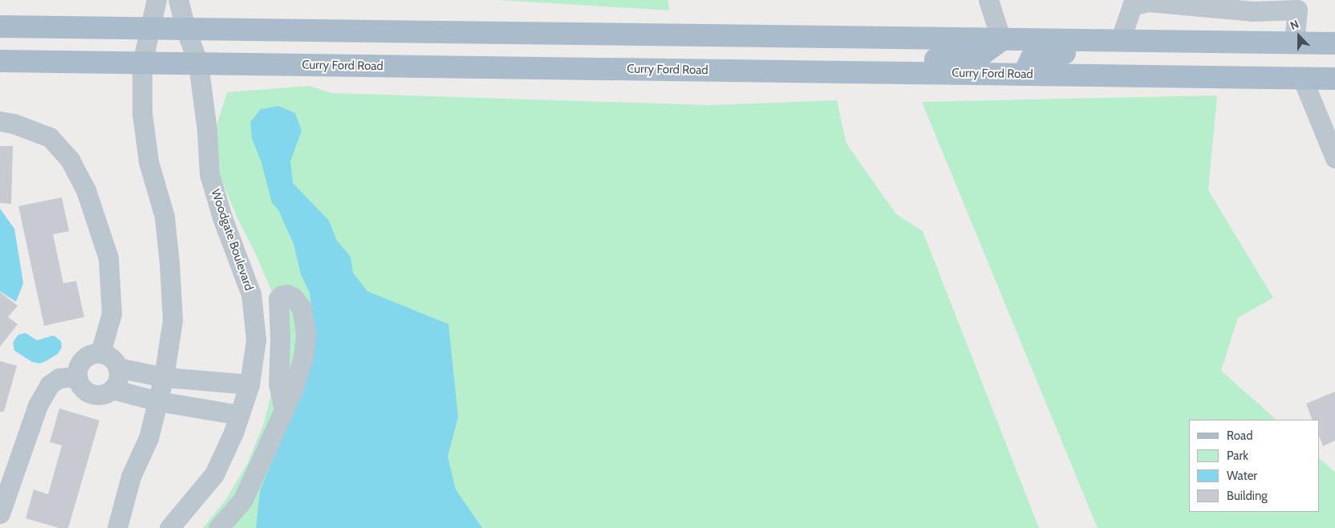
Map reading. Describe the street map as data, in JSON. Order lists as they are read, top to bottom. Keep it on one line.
{"streets":{"main road":["Curry Ford Road"],"street":["Woodgate Boulevard"]},"crossings":[["Curry Ford Road","Woodgate Boulevard"]],"legend":["Road","Park","Water","Building"],"north":"top"}
